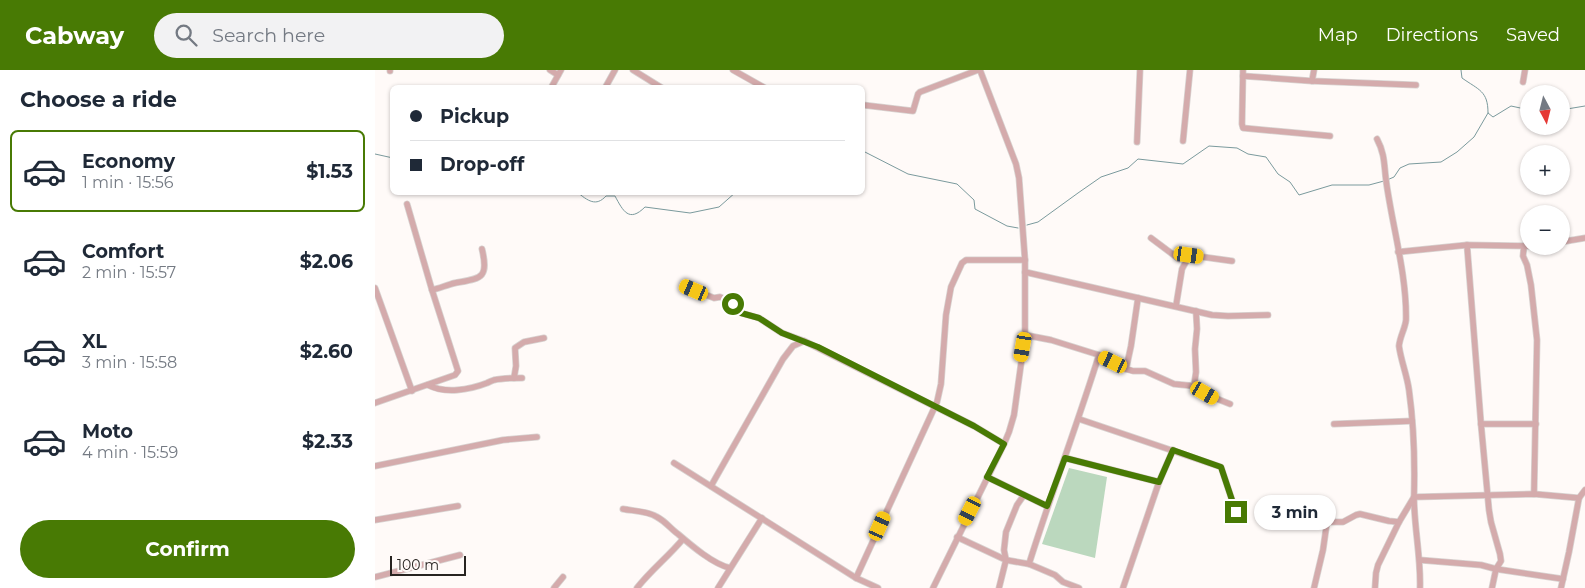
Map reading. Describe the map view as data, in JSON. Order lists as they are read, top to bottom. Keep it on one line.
{"scale_bar":"100 m","north":"bottom","page":{"header":"Cabway","search":"Search here","nav":["Map","Directions","Saved"],"heading":"Choose a ride","map_buttons":["+","−"],"banner":["Pickup","Drop-off"],"list":[{"name":"Economy","note":"1 min · 15:56","value":"$1.53"},{"name":"Comfort","note":"2 min · 15:57","value":"$2.06"},{"name":"XL","note":"3 min · 15:58","value":"$2.60"},{"name":"Moto","note":"4 min · 15:59","value":"$2.33"}],"bubble":"3 min","buttons":"Confirm","scale":"100 m"}}
